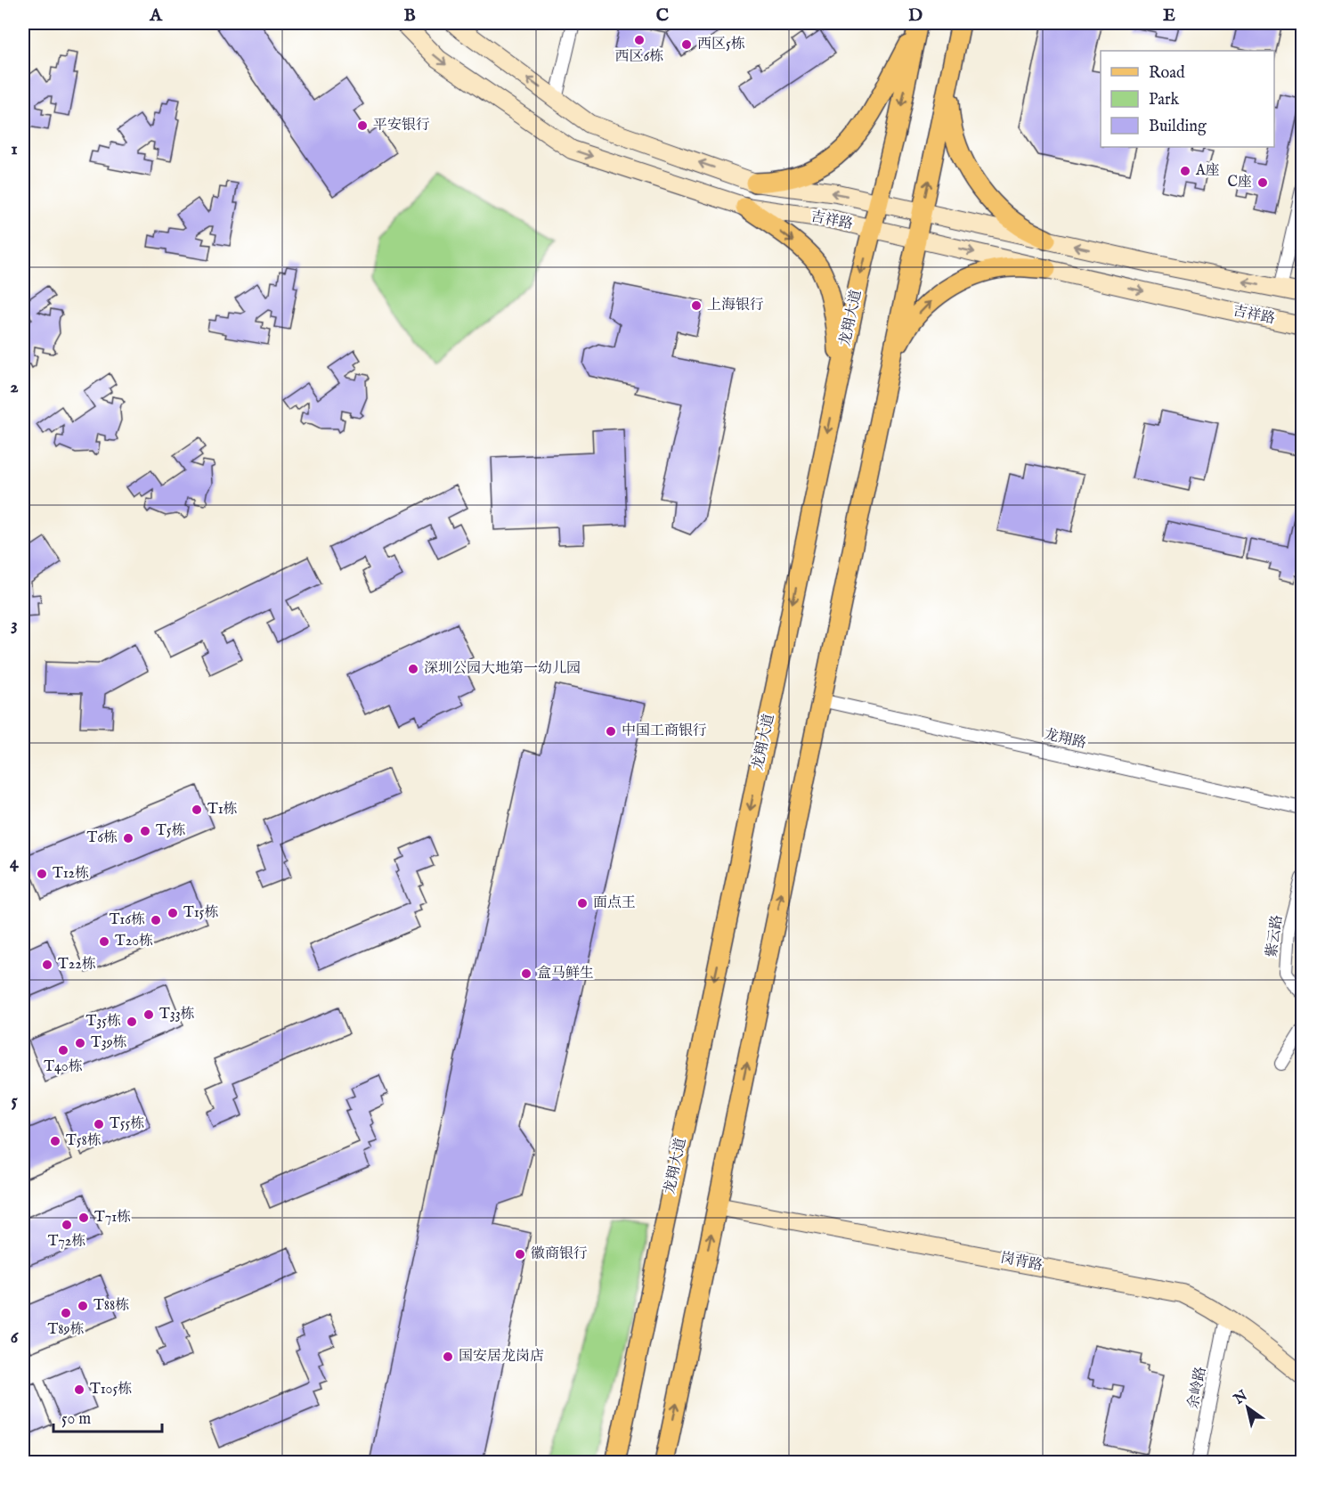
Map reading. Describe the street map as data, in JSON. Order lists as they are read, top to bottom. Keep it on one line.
{"streets":{"main road":["吉祥路","龙翔大道","岗背路"],"street":["龙翔路","紫云路","余岭路"]},"crossings":[["吉祥路","龙翔大道"],["岗背路","余岭路"]],"places":["西区6栋","西区5栋","平安银行","A座","C座","上海银行","深圳公园大地第一幼儿园","中国工商银行","T1栋","T5栋","T6栋","T12栋","面点王","T15栋","T16栋","T20栋","T22栋","盒马鲜生","T33栋","T35栋","T39栋","T40栋","T55栋","T58栋","T71栋","T72栋","徽商银行","T88栋","T89栋","国安居龙岗店","T105栋"],"legend":["Road","Park","Building"],"scale_bar":"50 m","north":"top left","grid":{"columns":["A","B","C","D","E"],"rows":["1","2","3","4","5","6"]}}
